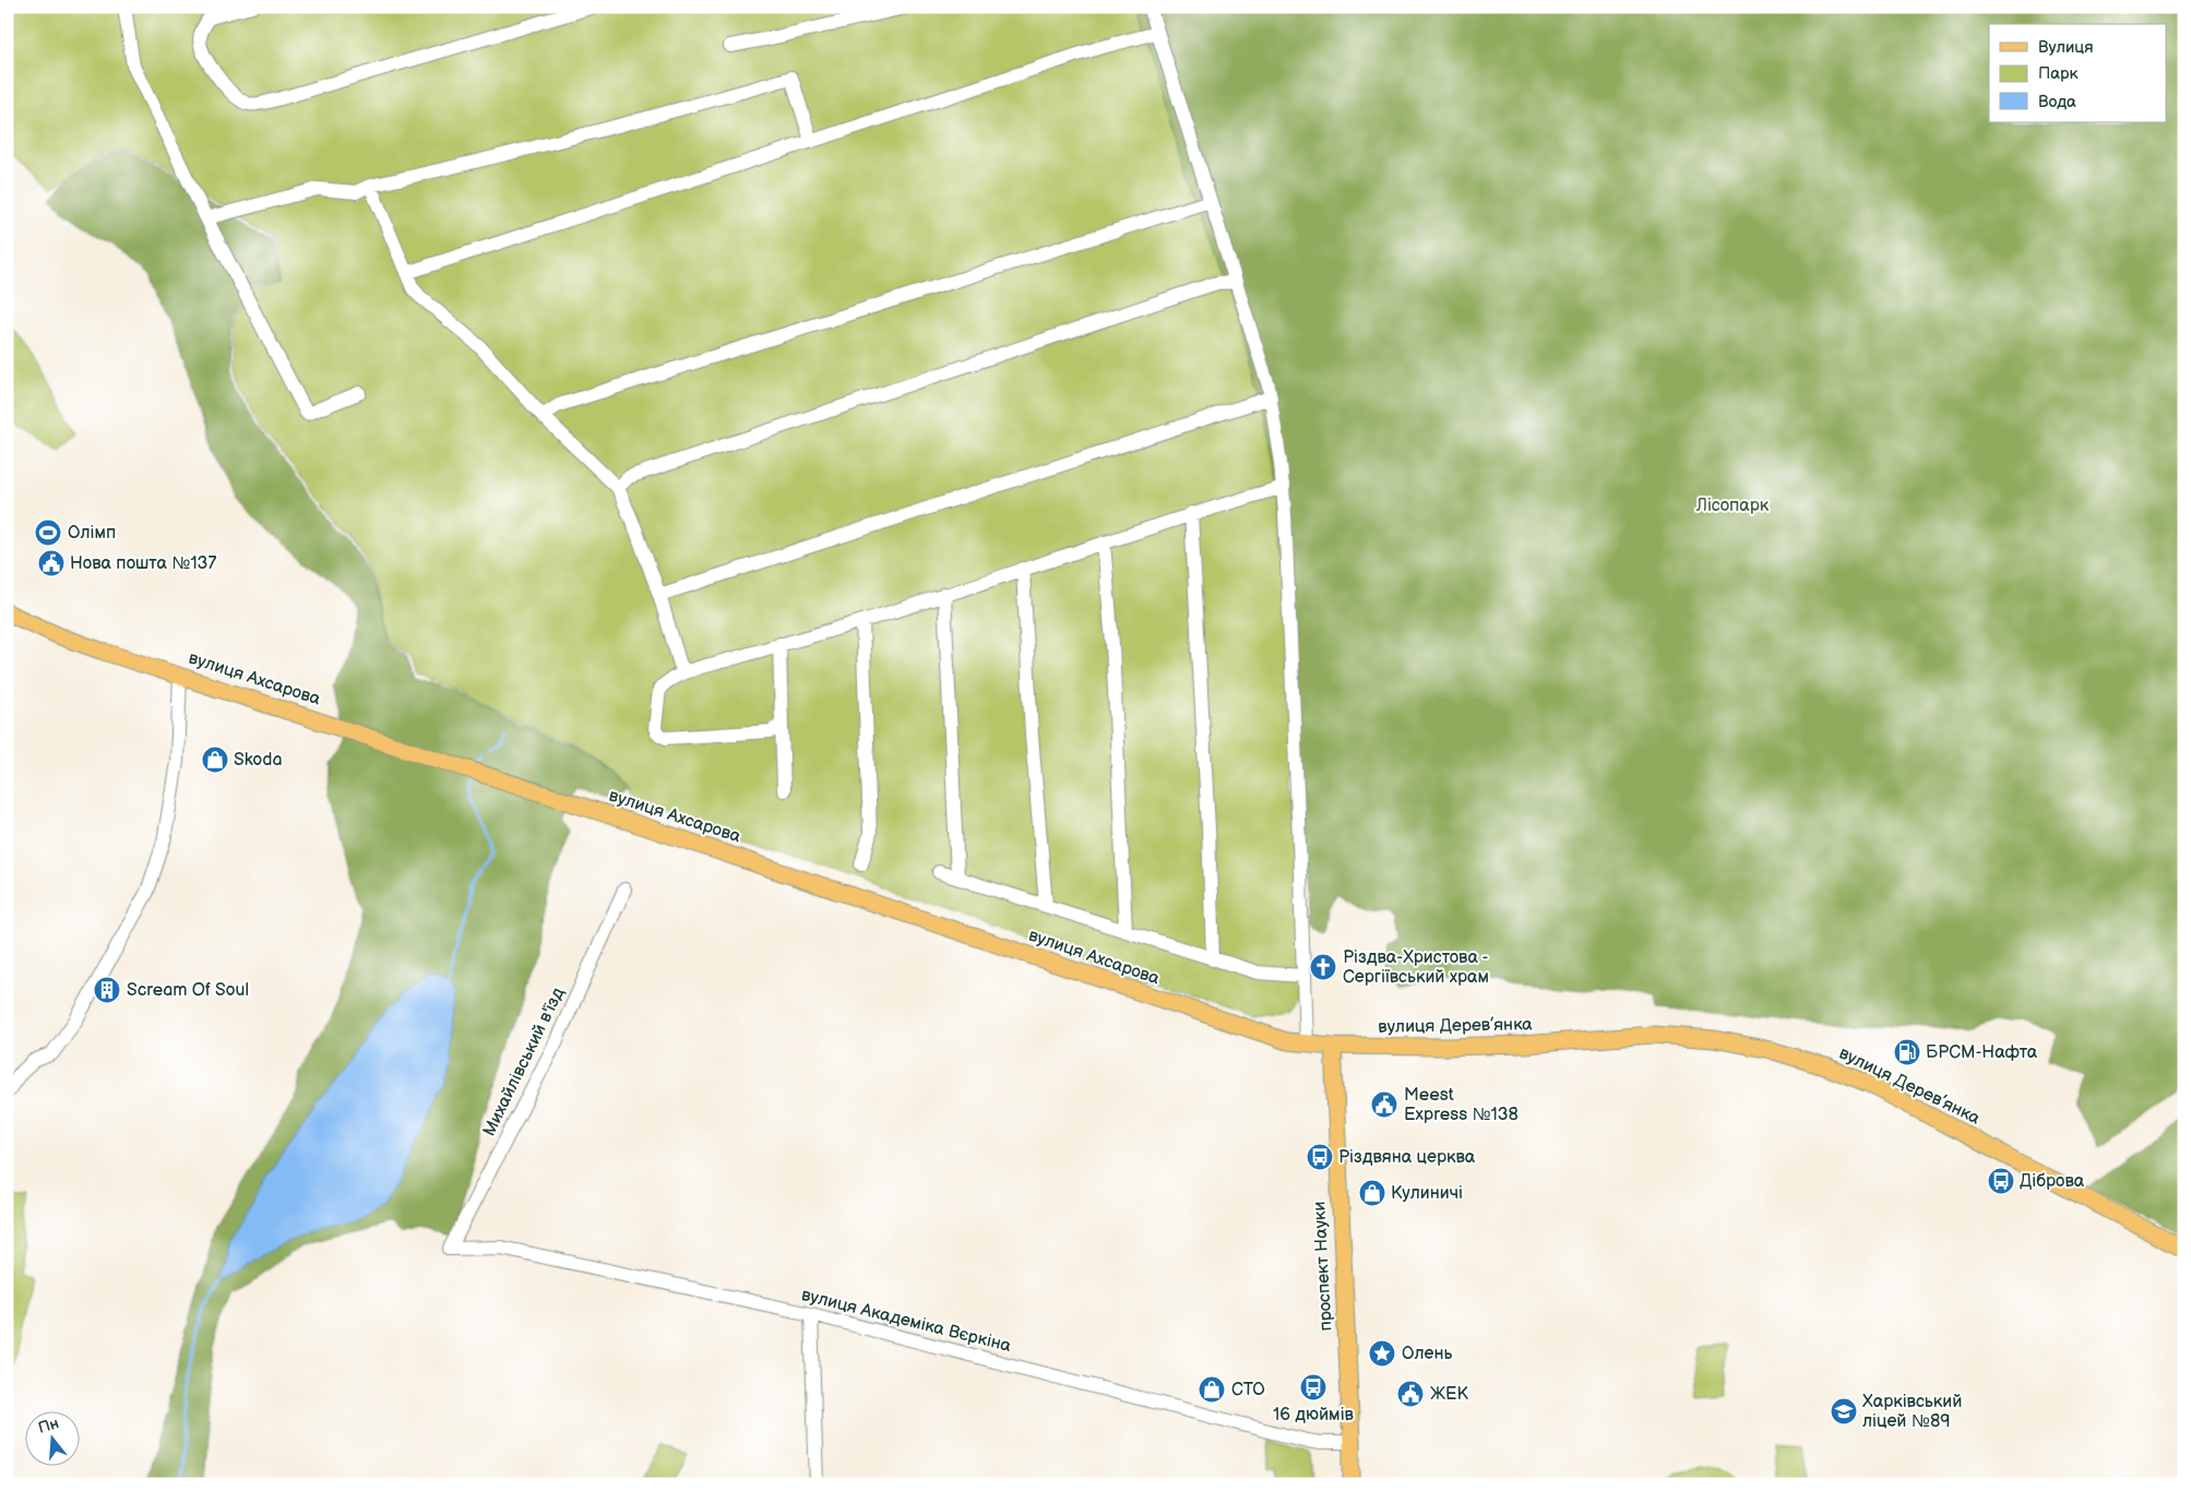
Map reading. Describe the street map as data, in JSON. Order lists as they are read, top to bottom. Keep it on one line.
{"streets":{"main road":["вулиця Ахсарова","вулиця Дерев’янка","проспект Науки"],"street":["Михайлівський в'їзд","вулиця Академіка Вєркіна"]},"crossings":[["вулиця Ахсарова","вулиця Дерев’янка"],["вулиця Ахсарова","проспект Науки"],["вулиця Дерев’янка","проспект Науки"],["Михайлівський в'їзд","вулиця Академіка Вєркіна"],["проспект Науки","вулиця Академіка Вєркіна"]],"parks":["Лісопарк"],"places":{"sports":["Олімп"],"public building":["Нова пошта №137","Meest Express №138","ЖЕК"],"shop":["Skoda","Кулиничі","СТО"],"church":["Різдва-Христова - Сергіївський храм"],"building":["Scream Of Soul"],"fuel station":["БРСМ-Нафта"],"bus stop":["Різдвяна церква","Діброва","16 дюймів"],"place":["Олень"],"school or university":["Харківський ліцей №89"]},"legend":["Вулиця","Парк","Вода"],"north":"top"}
